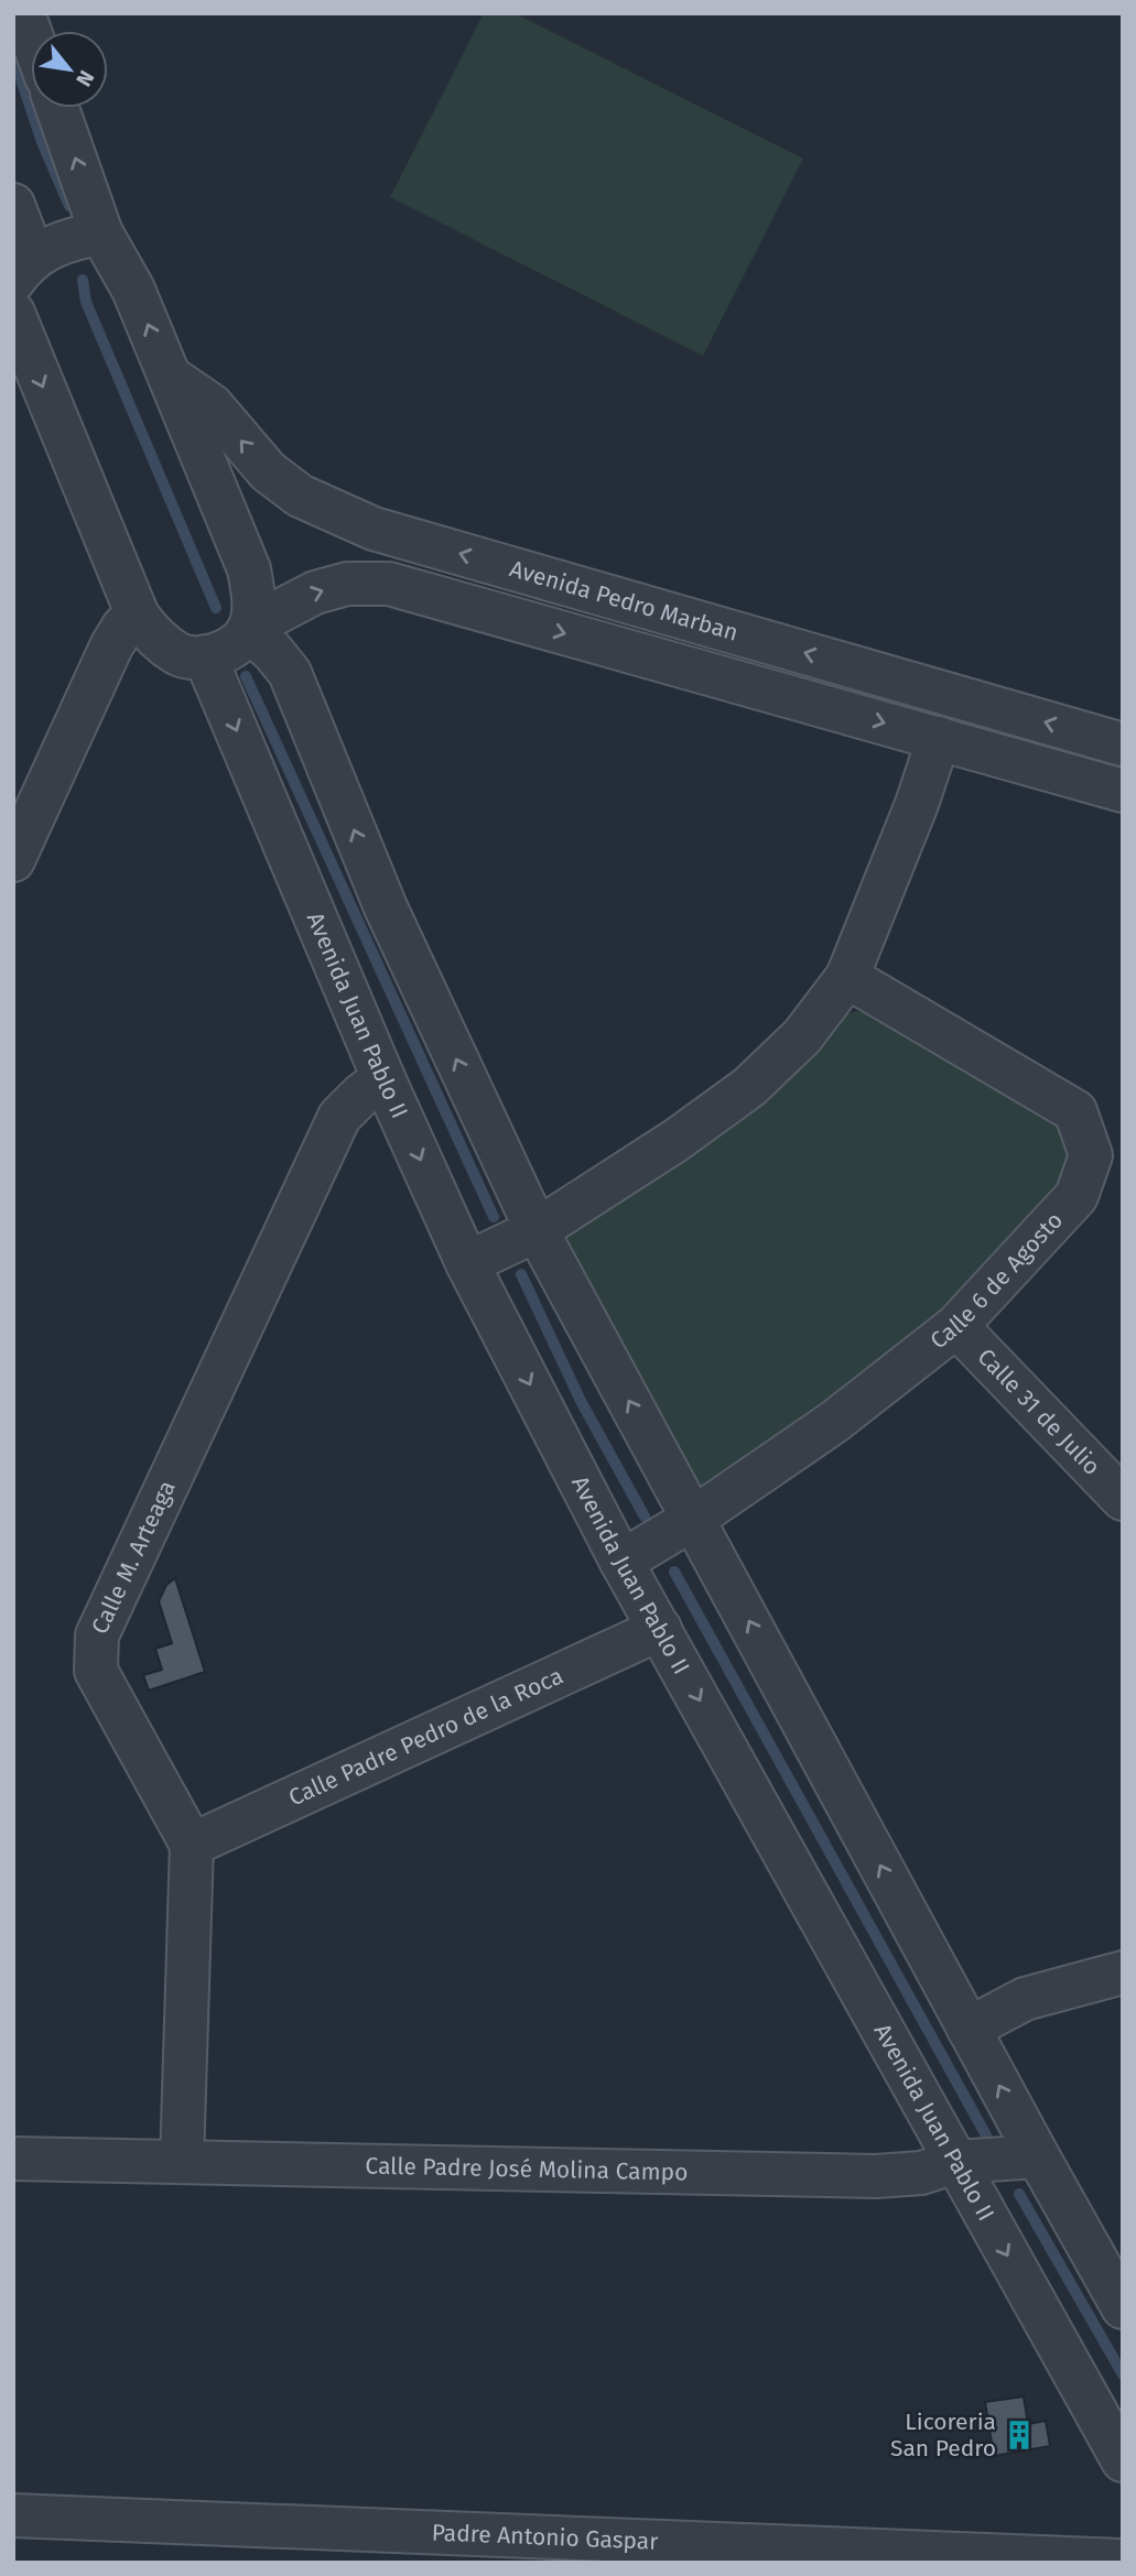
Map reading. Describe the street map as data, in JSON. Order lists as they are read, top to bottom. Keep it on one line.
{"streets":{"street":["Avenida Pedro Marban","Avenida Juan Pablo II","Calle 6 de Agosto","Calle 31 de Julio","Calle M. Arteaga","Calle Padre Pedro de la Roca","Calle Padre José Molina Campo","Padre Antonio Gaspar"]},"crossings":[["Avenida Pedro Marban","Avenida Juan Pablo II"],["Avenida Juan Pablo II","Calle 6 de Agosto"],["Avenida Juan Pablo II","Calle M. Arteaga"],["Avenida Juan Pablo II","Calle Padre Pedro de la Roca"],["Avenida Juan Pablo II","Calle Padre José Molina Campo"],["Calle 6 de Agosto","Calle 31 de Julio"],["Calle M. Arteaga","Calle Padre Pedro de la Roca"]],"places":{"building":["Licoreria San Pedro"]},"north":"bottom right"}
